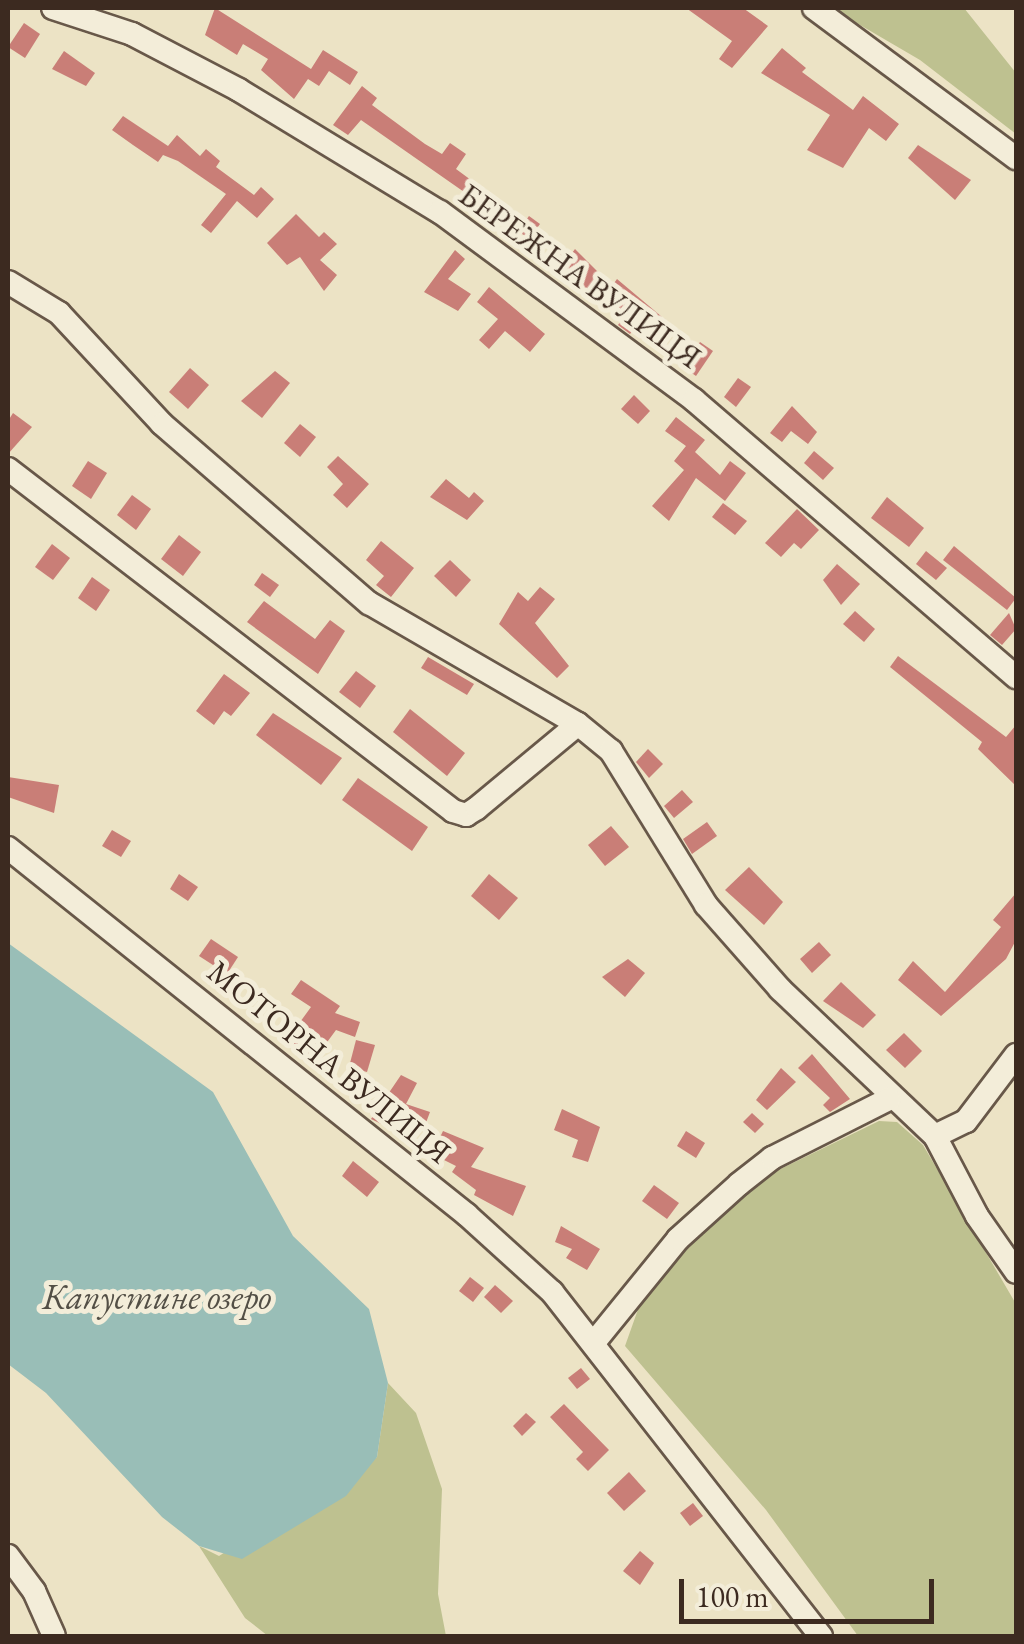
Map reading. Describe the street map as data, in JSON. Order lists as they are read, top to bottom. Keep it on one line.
{"streets":{"street":["БЕРЕЖНА ВУЛИЦЯ","МОТОРНА ВУЛИЦЯ"]},"water":["Капустине озеро"],"scale_bar":"100 m"}
